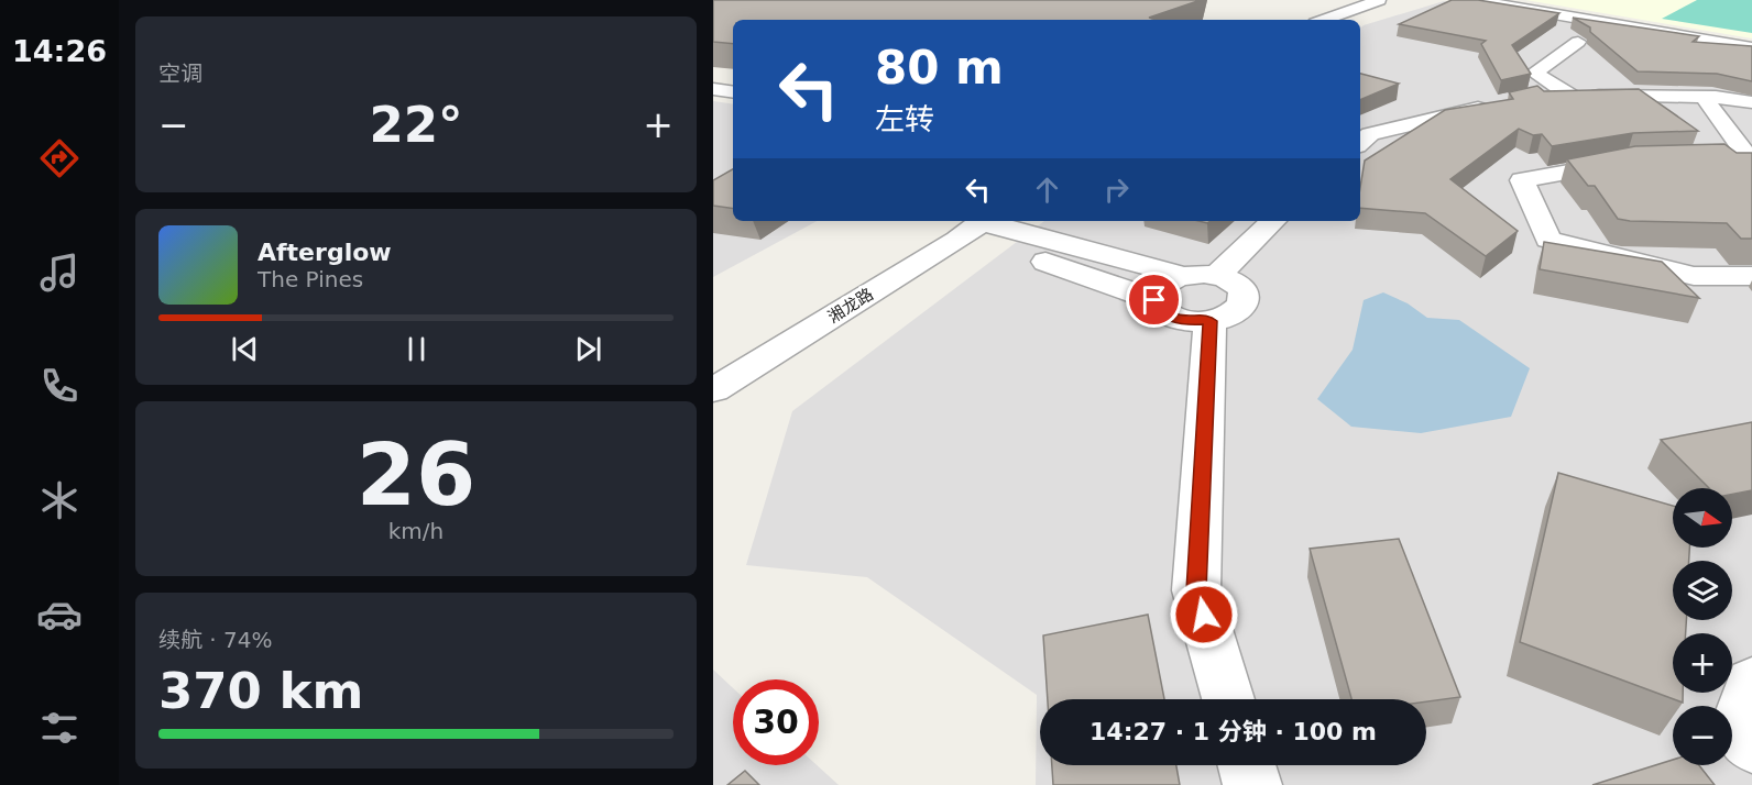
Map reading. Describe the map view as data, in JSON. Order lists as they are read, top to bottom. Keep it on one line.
{"streets":{"street":["湘龙路"]},"north":"right","page":{"tabs":"14:26","tile":["空调",["26","km/h"],["续航 · 74%","370 km"]],"turn":["80 m","左转"],"heat":["−","22°","+"],"song":["Afterglow","The Pines"],"map_buttons":["+","−"],"limit":"30","trip":"14:27 · 1 分钟 · 100 m"}}
